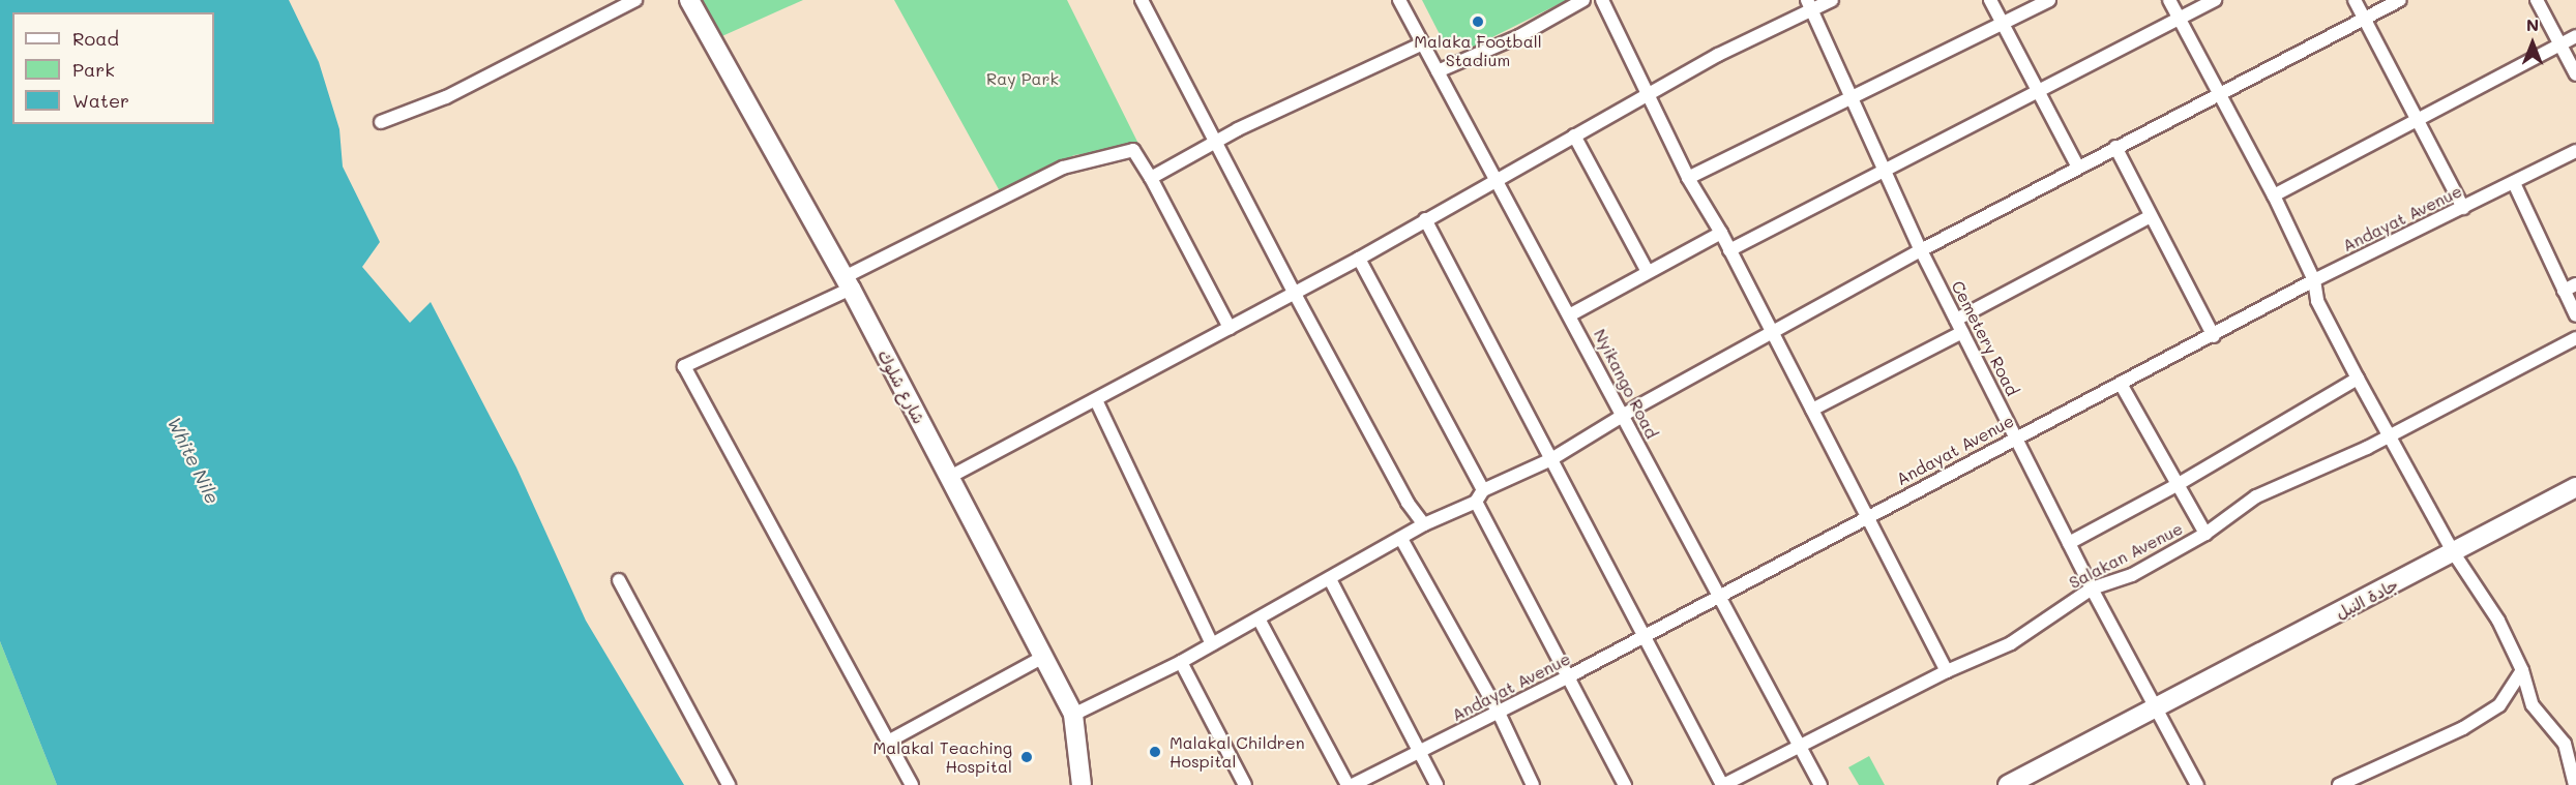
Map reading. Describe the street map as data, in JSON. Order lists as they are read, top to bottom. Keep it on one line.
{"streets":{"street":["Andayat Avenue","Cemetery Road","Nyikango Road","شارع شلوك","Salakan Avenue","جادة النيل"]},"crossings":[["Andayat Avenue","Cemetery Road"],["Andayat Avenue","Nyikango Road"],["Cemetery Road","Salakan Avenue"],["Cemetery Road","جادة النيل"],["Nyikango Road","Salakan Avenue"]],"water":["White Nile"],"parks":["Ray Park"],"places":["Malaka Football Stadium","Malakal Children Hospital","Malakal Teaching Hospital"],"legend":["Road","Park","Water"],"north":"top"}
